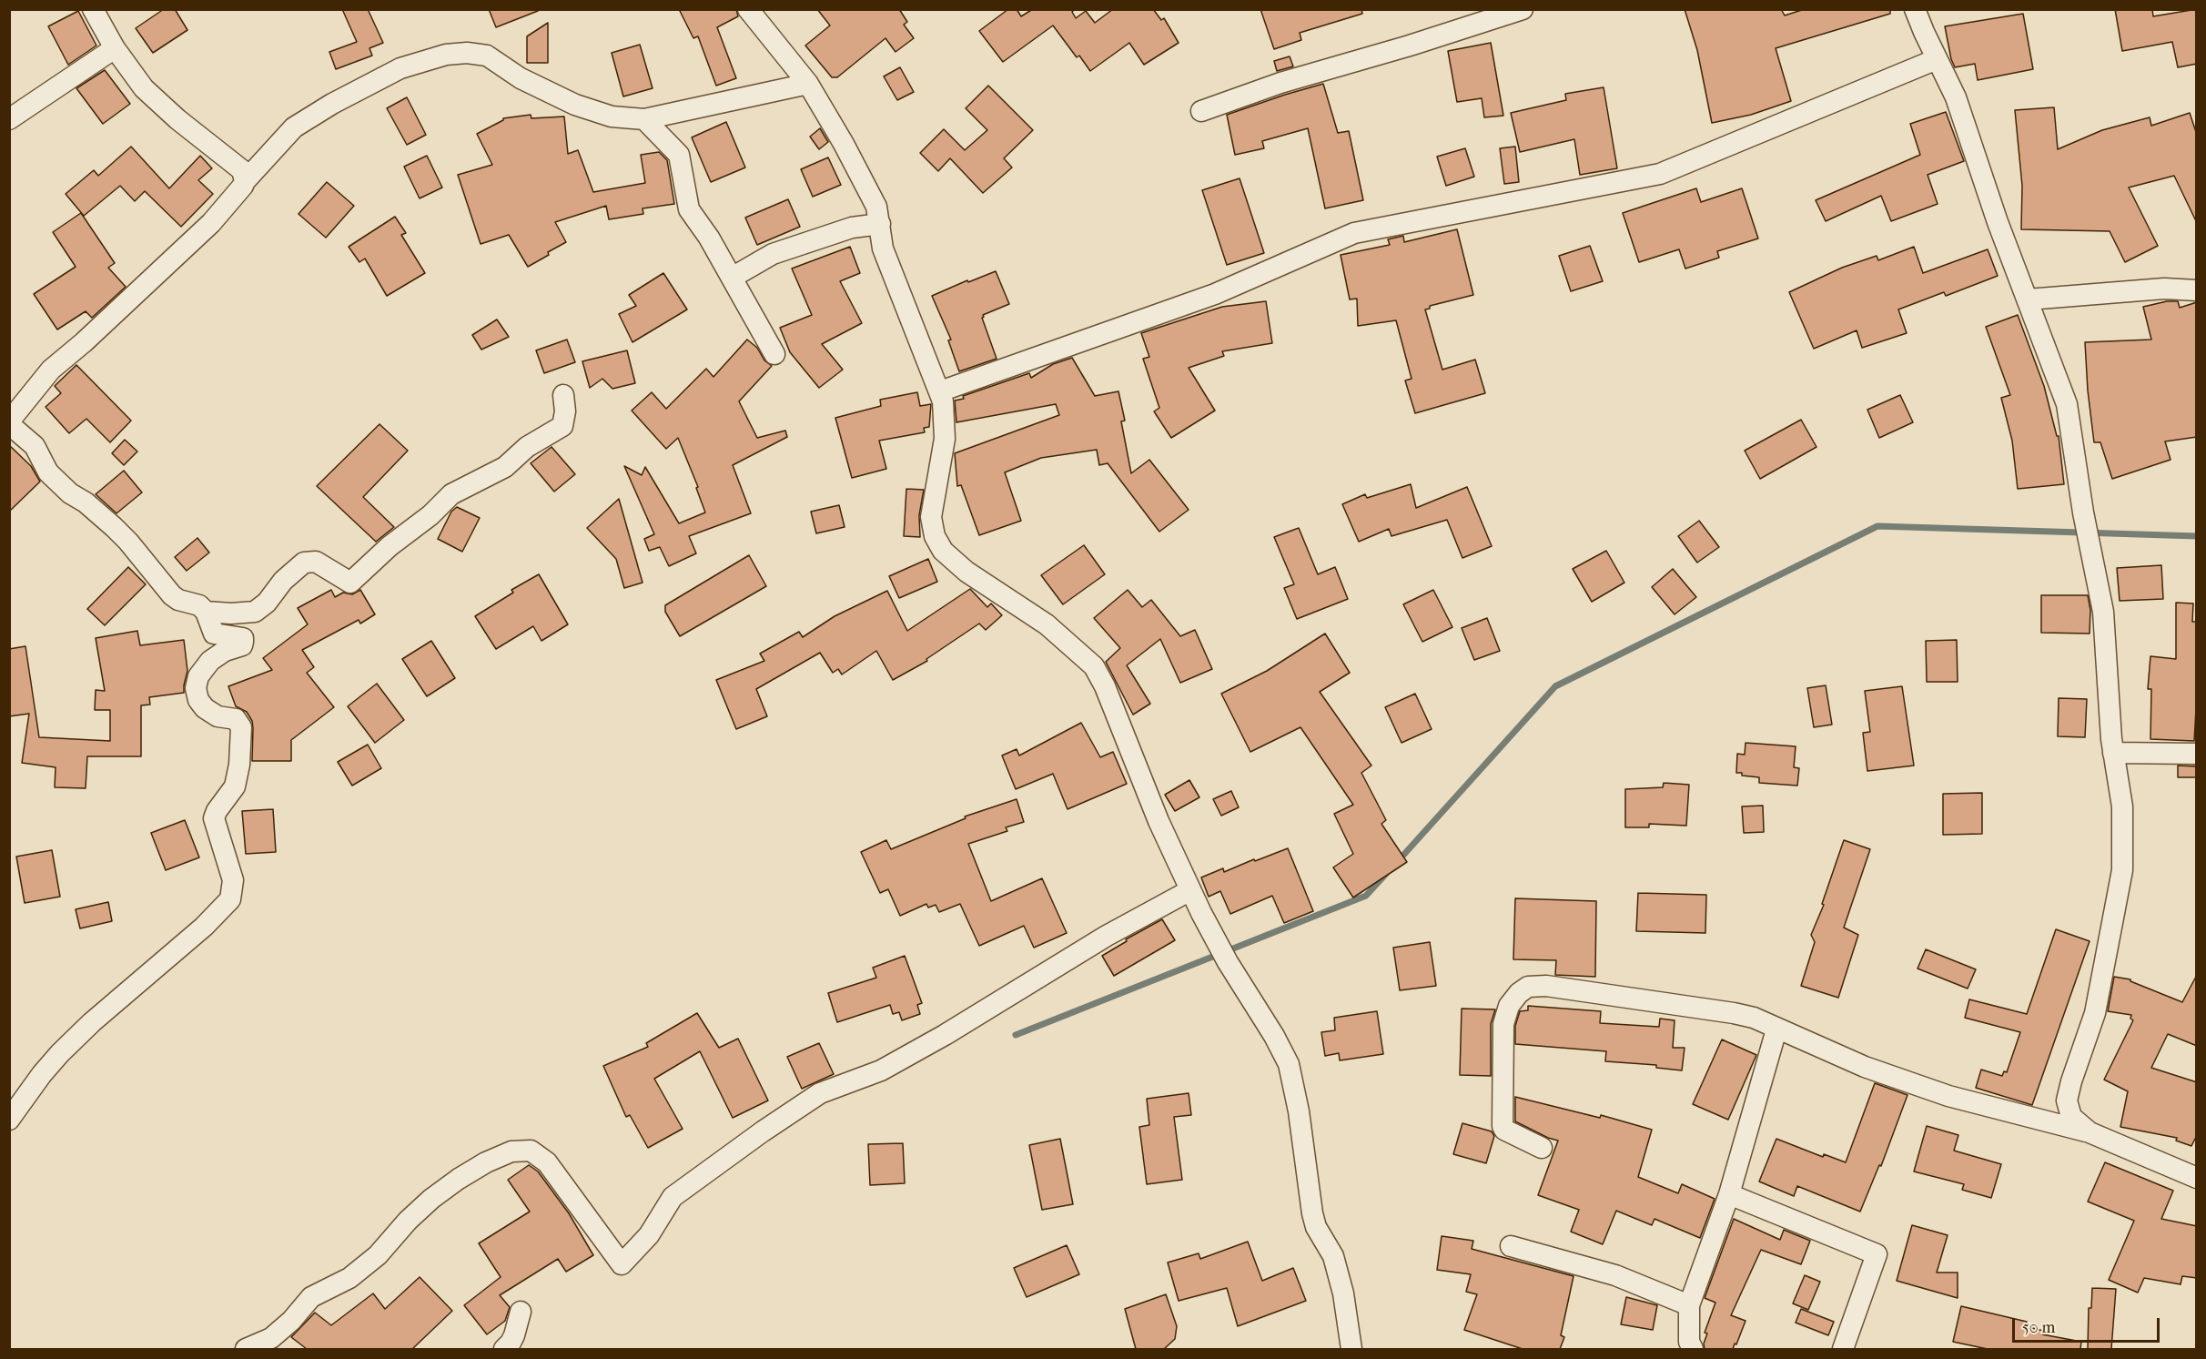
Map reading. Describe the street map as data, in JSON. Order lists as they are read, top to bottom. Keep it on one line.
{"scale_bar":"50 m"}
